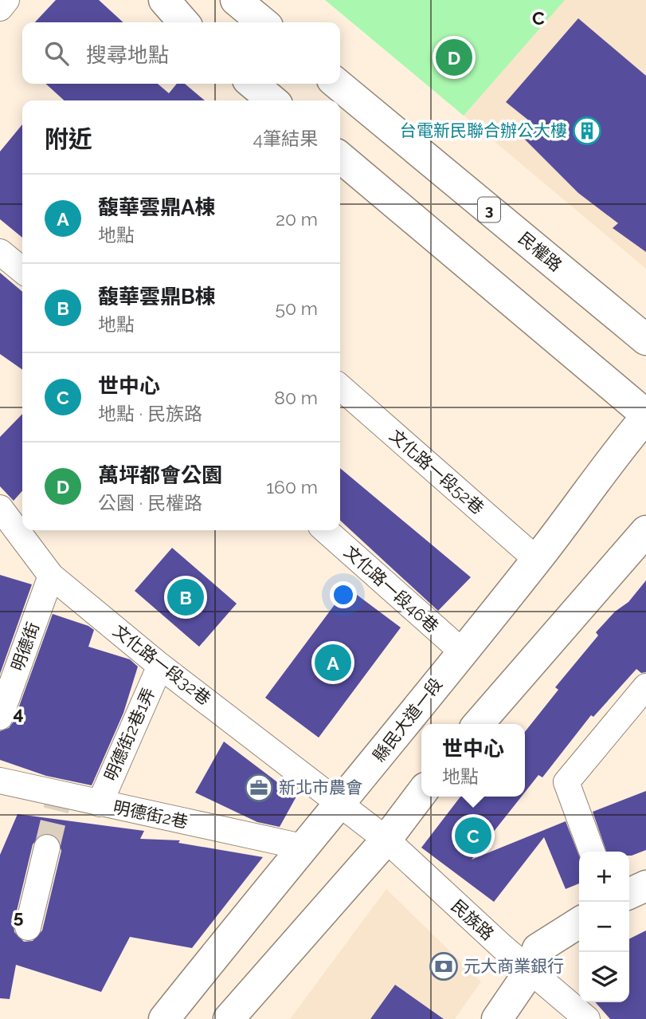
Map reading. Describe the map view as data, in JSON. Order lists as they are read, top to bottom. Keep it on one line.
{"streets":{"main road":["3","民權路","縣民大道一段"],"street":["文化路一段52巷","文化路一段46巷","明德街","文化路一段32巷","明德街2巷1弄","明德街2巷","民族路"]},"crossings":[["文化路一段52巷","縣民大道一段"],["文化路一段46巷","縣民大道一段"],["明德街","文化路一段32巷"],["文化路一段32巷","縣民大道一段"],["文化路一段32巷","明德街2巷1弄"],["文化路一段32巷","民族路"],["縣民大道一段","明德街2巷"],["明德街2巷1弄","明德街2巷"]],"places":{"building":["台電新民聯合辦公大樓"],"office":["新北市農會"],"bank":["元大商業銀行"]},"page":{"search":"搜尋地點","pins":["D","B","A","C"],"heading":["附近","4筆結果"],"list":[{"mark":"A","name":"馥華雲鼎A棟","note":"地點","value":"20 m"},{"mark":"B","name":"馥華雲鼎B棟","note":"地點","value":"50 m"},{"mark":"C","name":"世中心","note":"地點 · 民族路","value":"80 m"},{"mark":"D","name":"萬坪都會公園","note":"公園 · 民權路","value":"160 m"}],"popup":["世中心","地點"],"map_buttons":["+","−"]},"grid":{"columns":["C"],"rows":["4","5"]}}
